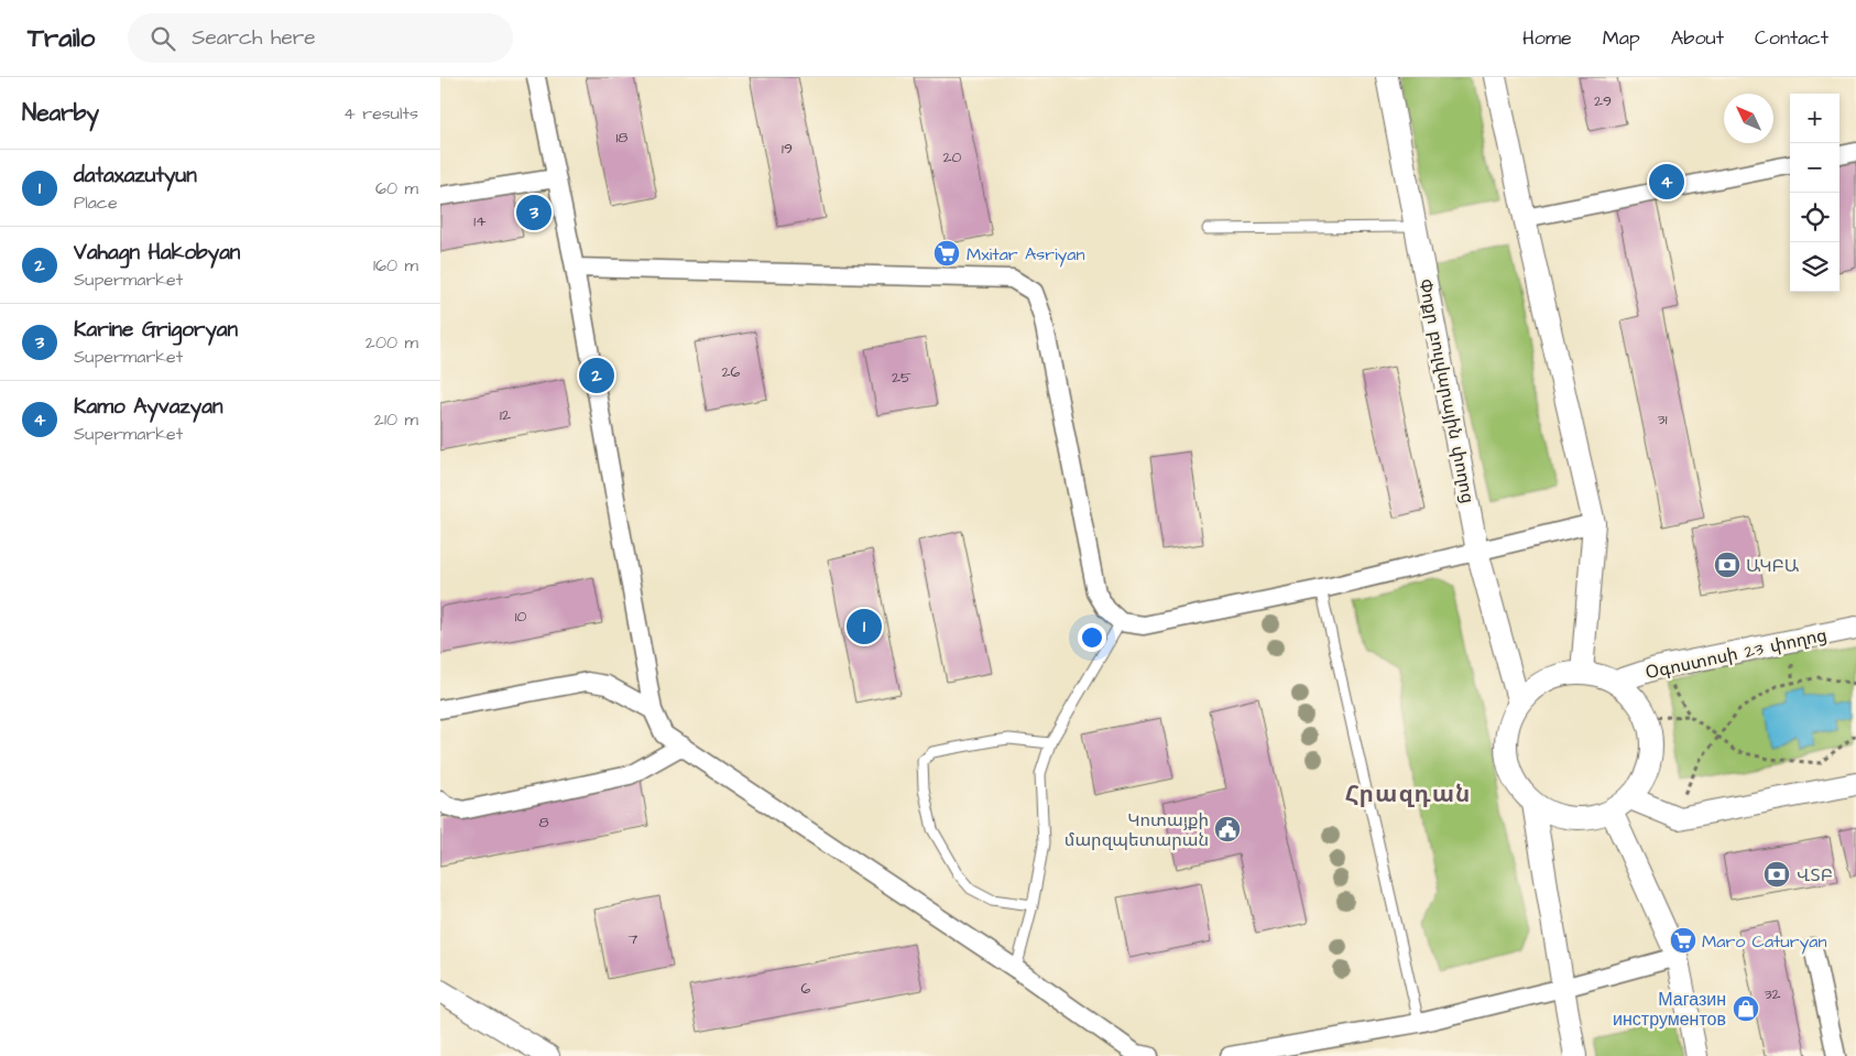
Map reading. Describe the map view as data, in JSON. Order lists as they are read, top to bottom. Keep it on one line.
{"streets":{"street":["Փոքր բուլվարային փողոց","Օգոստոսի 23 փողոց"]},"crossings":[["Փոքր բուլվարային փողոց","Օգոստոսի 23 փողոց"]],"districts":["Հրազդան"],"places":{"supermarket":["Mxitar Asriyan","Maro Caturyan"],"bank":["ԱԿԲԱ","ՎՏԲ"],"public building":["Կոտայքի մարզպետարան"],"shop":["Магазин инструментов"]},"house_numbers":["29","18","19","20","14","26","25","12","31","10","8","7","6","32"],"north":"top left","page":{"header":"Trailo","search":"Search here","nav":["Home","Map","About","Contact"],"heading":["Nearby","4 results"],"map_buttons":["+","−"],"list":[{"mark":"1","name":"dataxazutyun","note":"Place","value":"60 m"},{"mark":"2","name":"Vahagn Hakobyan","note":"Supermarket","value":"160 m"},{"mark":"3","name":"Karine Grigoryan","note":"Supermarket","value":"200 m"},{"mark":"4","name":"Kamo Ayvazyan","note":"Supermarket","value":"210 m"}],"pins":["4","3","2","1"]}}
